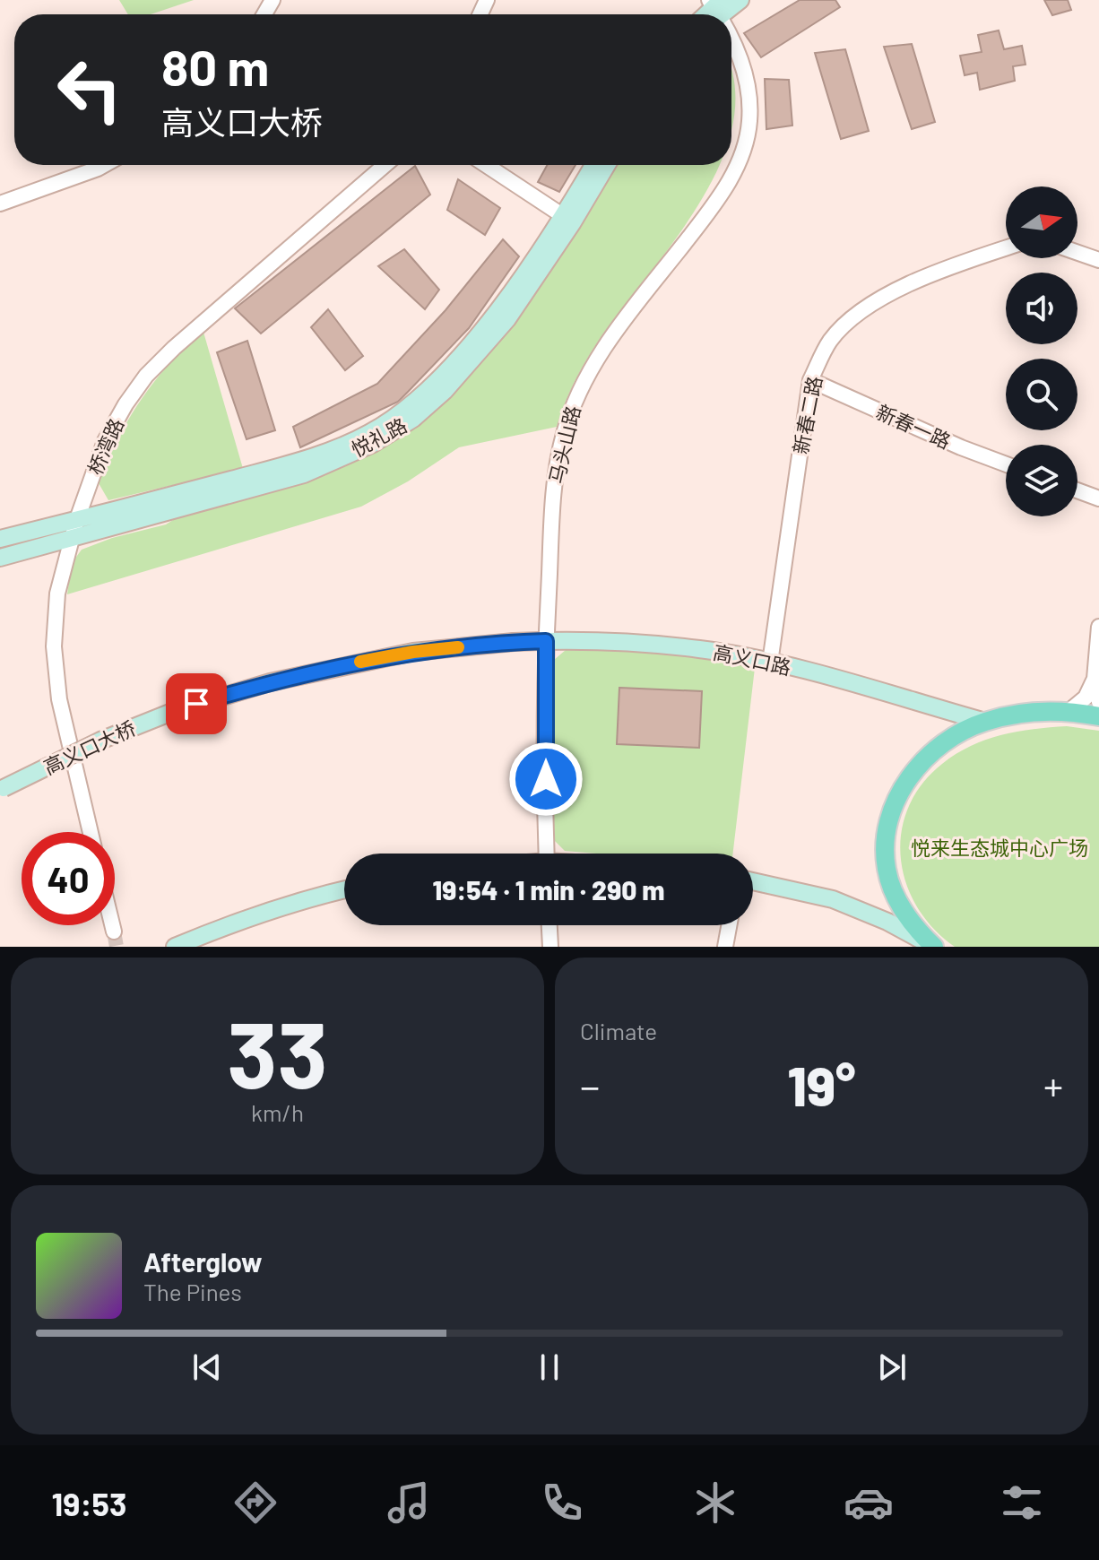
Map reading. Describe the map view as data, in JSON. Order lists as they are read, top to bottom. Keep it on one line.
{"streets":{"main road":["悦礼路","高义口路","高义口大桥"],"street":["新春二路","新春一路","马头山路","桥湾路"]},"crossings":[["新春二路","新春一路"],["新春二路","高义口路"],["悦礼路","桥湾路"],["马头山路","高义口路"],["高义口路","高义口大桥"]],"parks":["悦来生态城中心广场"],"north":"right","page":{"turn":["80 m","高义口大桥"],"limit":"40","trip":"19:54 · 1 min · 290 m","tile":[["33","km/h"],"Climate"],"heat":["−","19°","+"],"song":["Afterglow","The Pines"],"tabs":"19:53"}}
